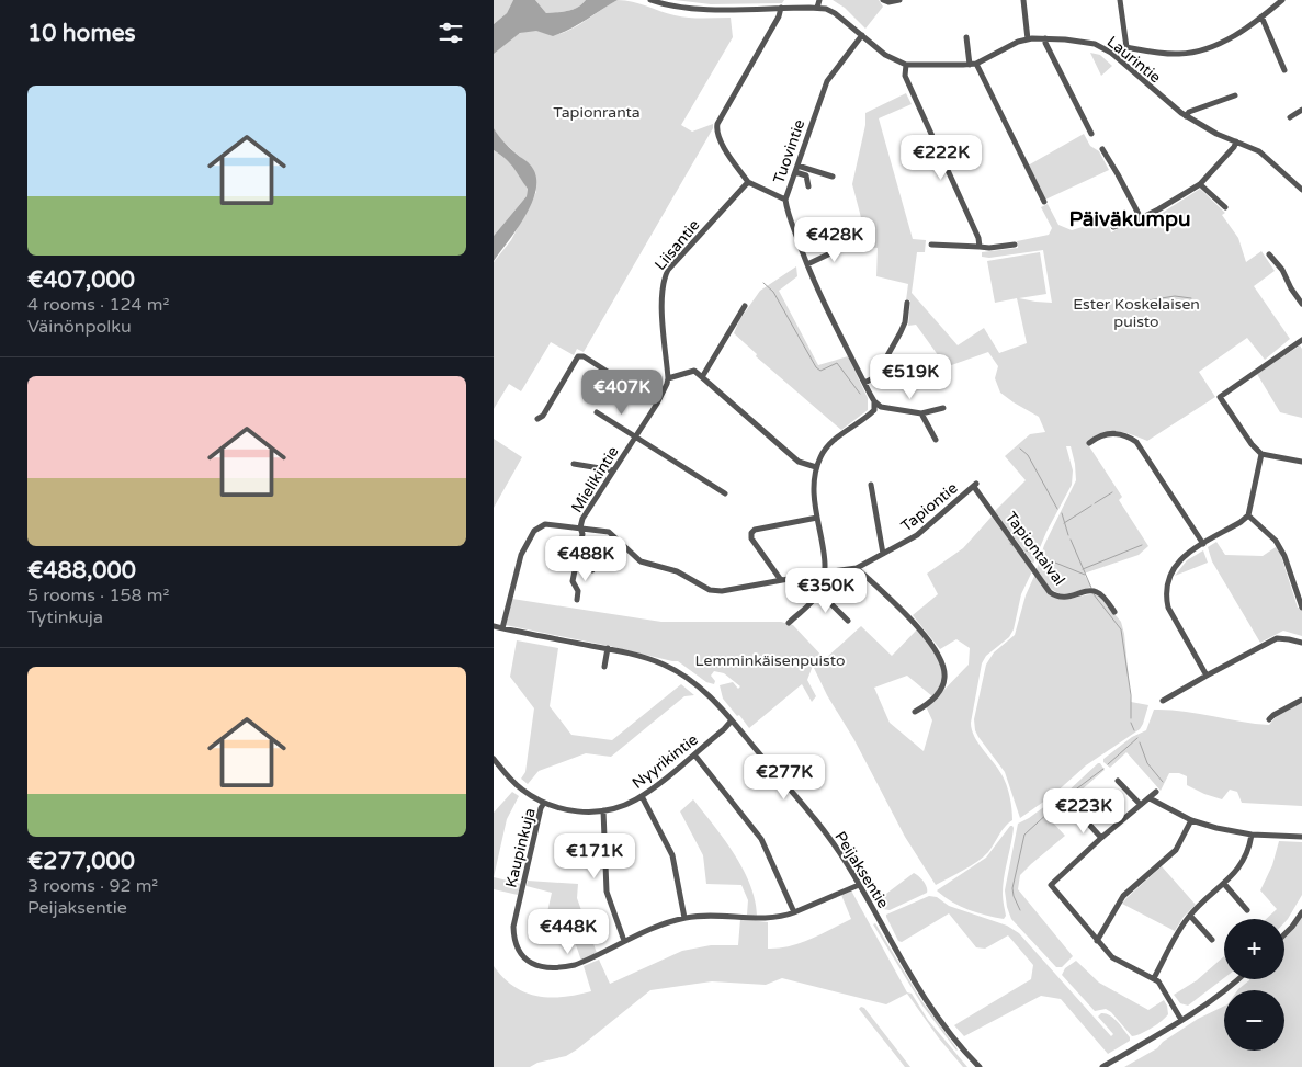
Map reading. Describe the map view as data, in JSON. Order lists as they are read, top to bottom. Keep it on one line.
{"streets":{"street":["Laurintie","Tuovintie","Liisantie","Mielikintie","Tapiontie","Tapiontaival","Nyyrikintie","Kaupinkuja","Peijaksentie"]},"crossings":[["Liisantie","Mielikintie"],["Mielikintie","Tapiontie"],["Tapiontie","Tapiontaival"],["Tapiontie","Peijaksentie"],["Nyyrikintie","Kaupinkuja"],["Nyyrikintie","Peijaksentie"],["Kaupinkuja","Peijaksentie"]],"districts":["Päiväkumpu"],"parks":["Tapionranta","Ester Koskelaisen puisto","Lemminkäisenpuisto"],"page":{"heading":"10 homes","list":[{"name":"€407,000","note":"4 rooms · 124 m² · Väinönpolku"},{"name":"€488,000","note":"5 rooms · 158 m² · Tytinkuja"},{"name":"€277,000","note":"3 rooms · 92 m² · Peijaksentie"}],"price":["€222K","€428K","€519K","€407K","€488K","€350K","€277K","€223K","€171K","€448K"],"map_buttons":["+","−"]}}
